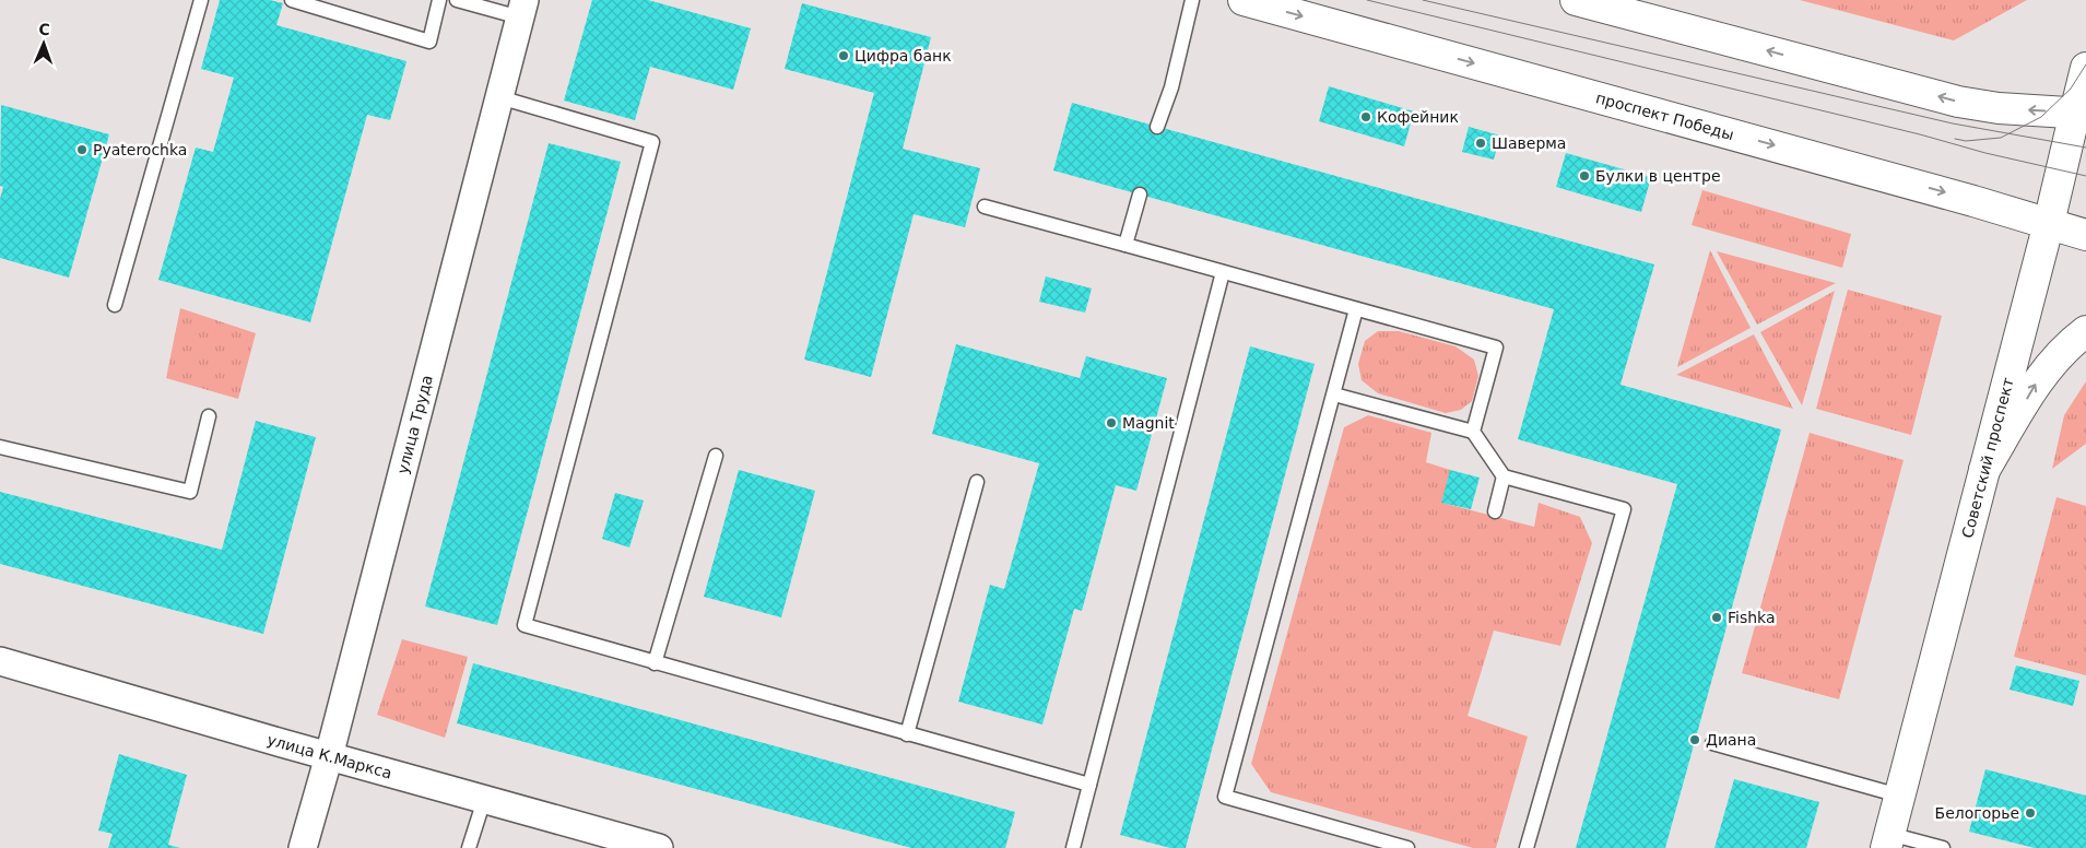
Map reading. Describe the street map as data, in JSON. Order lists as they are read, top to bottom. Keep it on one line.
{"streets":{"main road":["проспект Победы","Советский проспект"],"street":["улица Труда","улица К.Маркса"]},"crossings":[["проспект Победы","Советский проспект"],["улица Труда","улица К.Маркса"]],"places":["Цифра банк","Кофейник","Шаверма","Pyaterochka","Булки в центре","Magnit","Fishka","Диана","Белогорье"],"north":"top"}
